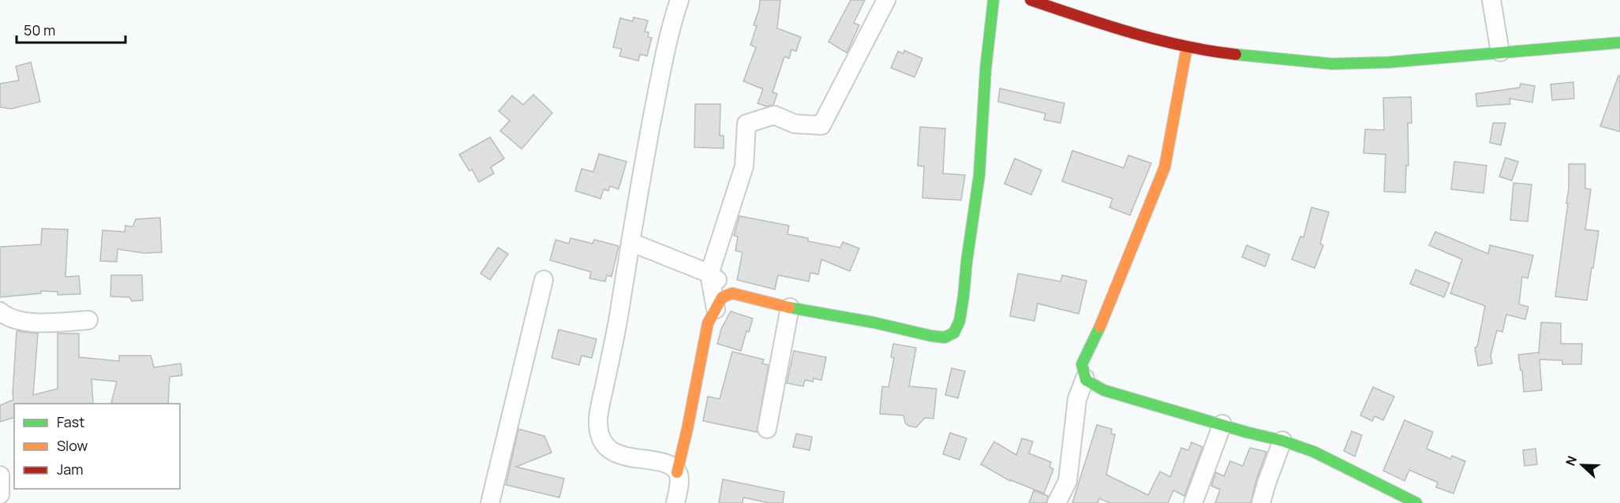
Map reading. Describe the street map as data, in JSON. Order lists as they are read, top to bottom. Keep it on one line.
{"legend":["Fast","Slow","Jam"],"scale_bar":"50 m","north":"left"}
